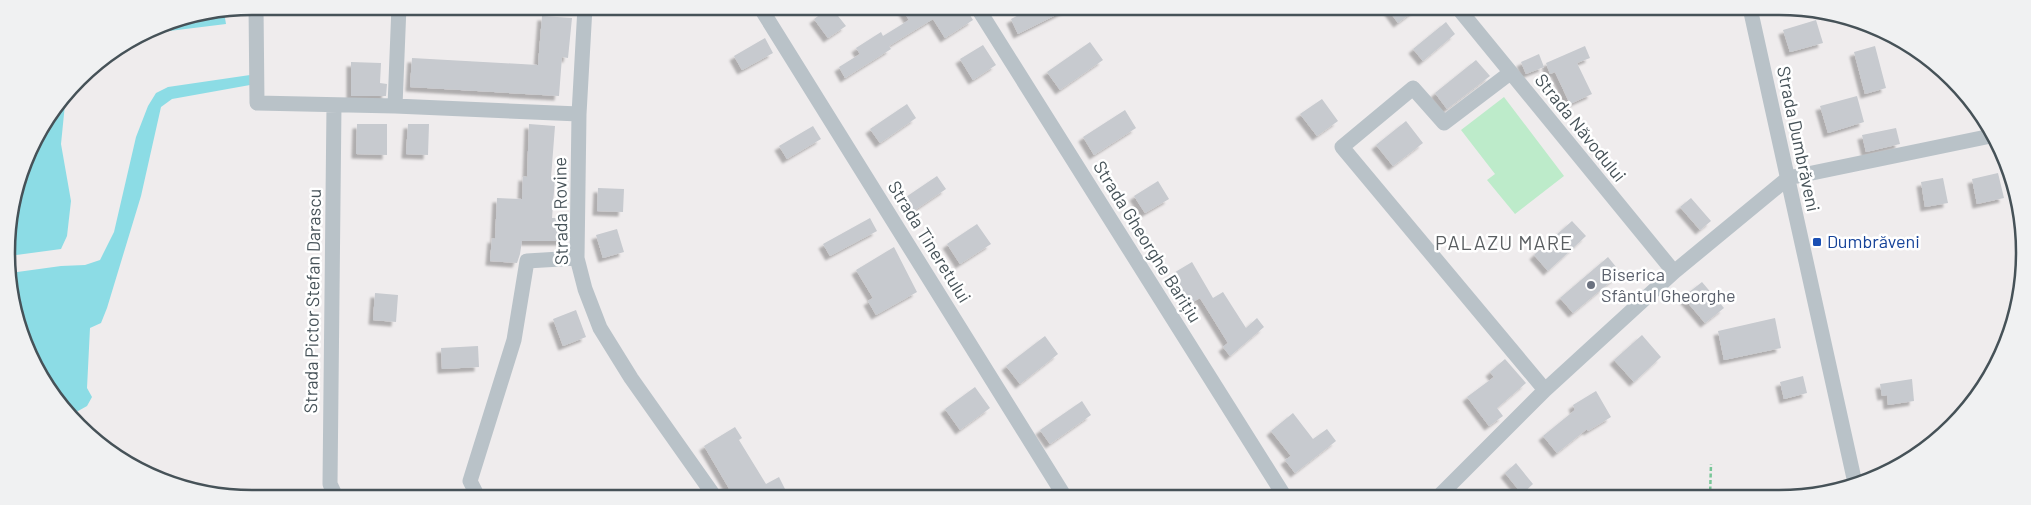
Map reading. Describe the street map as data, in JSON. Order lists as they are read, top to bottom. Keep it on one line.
{"streets":{"street":["Strada Năvodului","Strada Dumbrăveni","Strada Rovine","Strada Tineretului","Strada Gheorghe Barițiu","Strada Pictor Stefan Darascu"]},"districts":["PALAZU MARE"],"places":{"transit":["Dumbrăveni"],"other":["Biserica Sfântul Gheorghe"]}}
